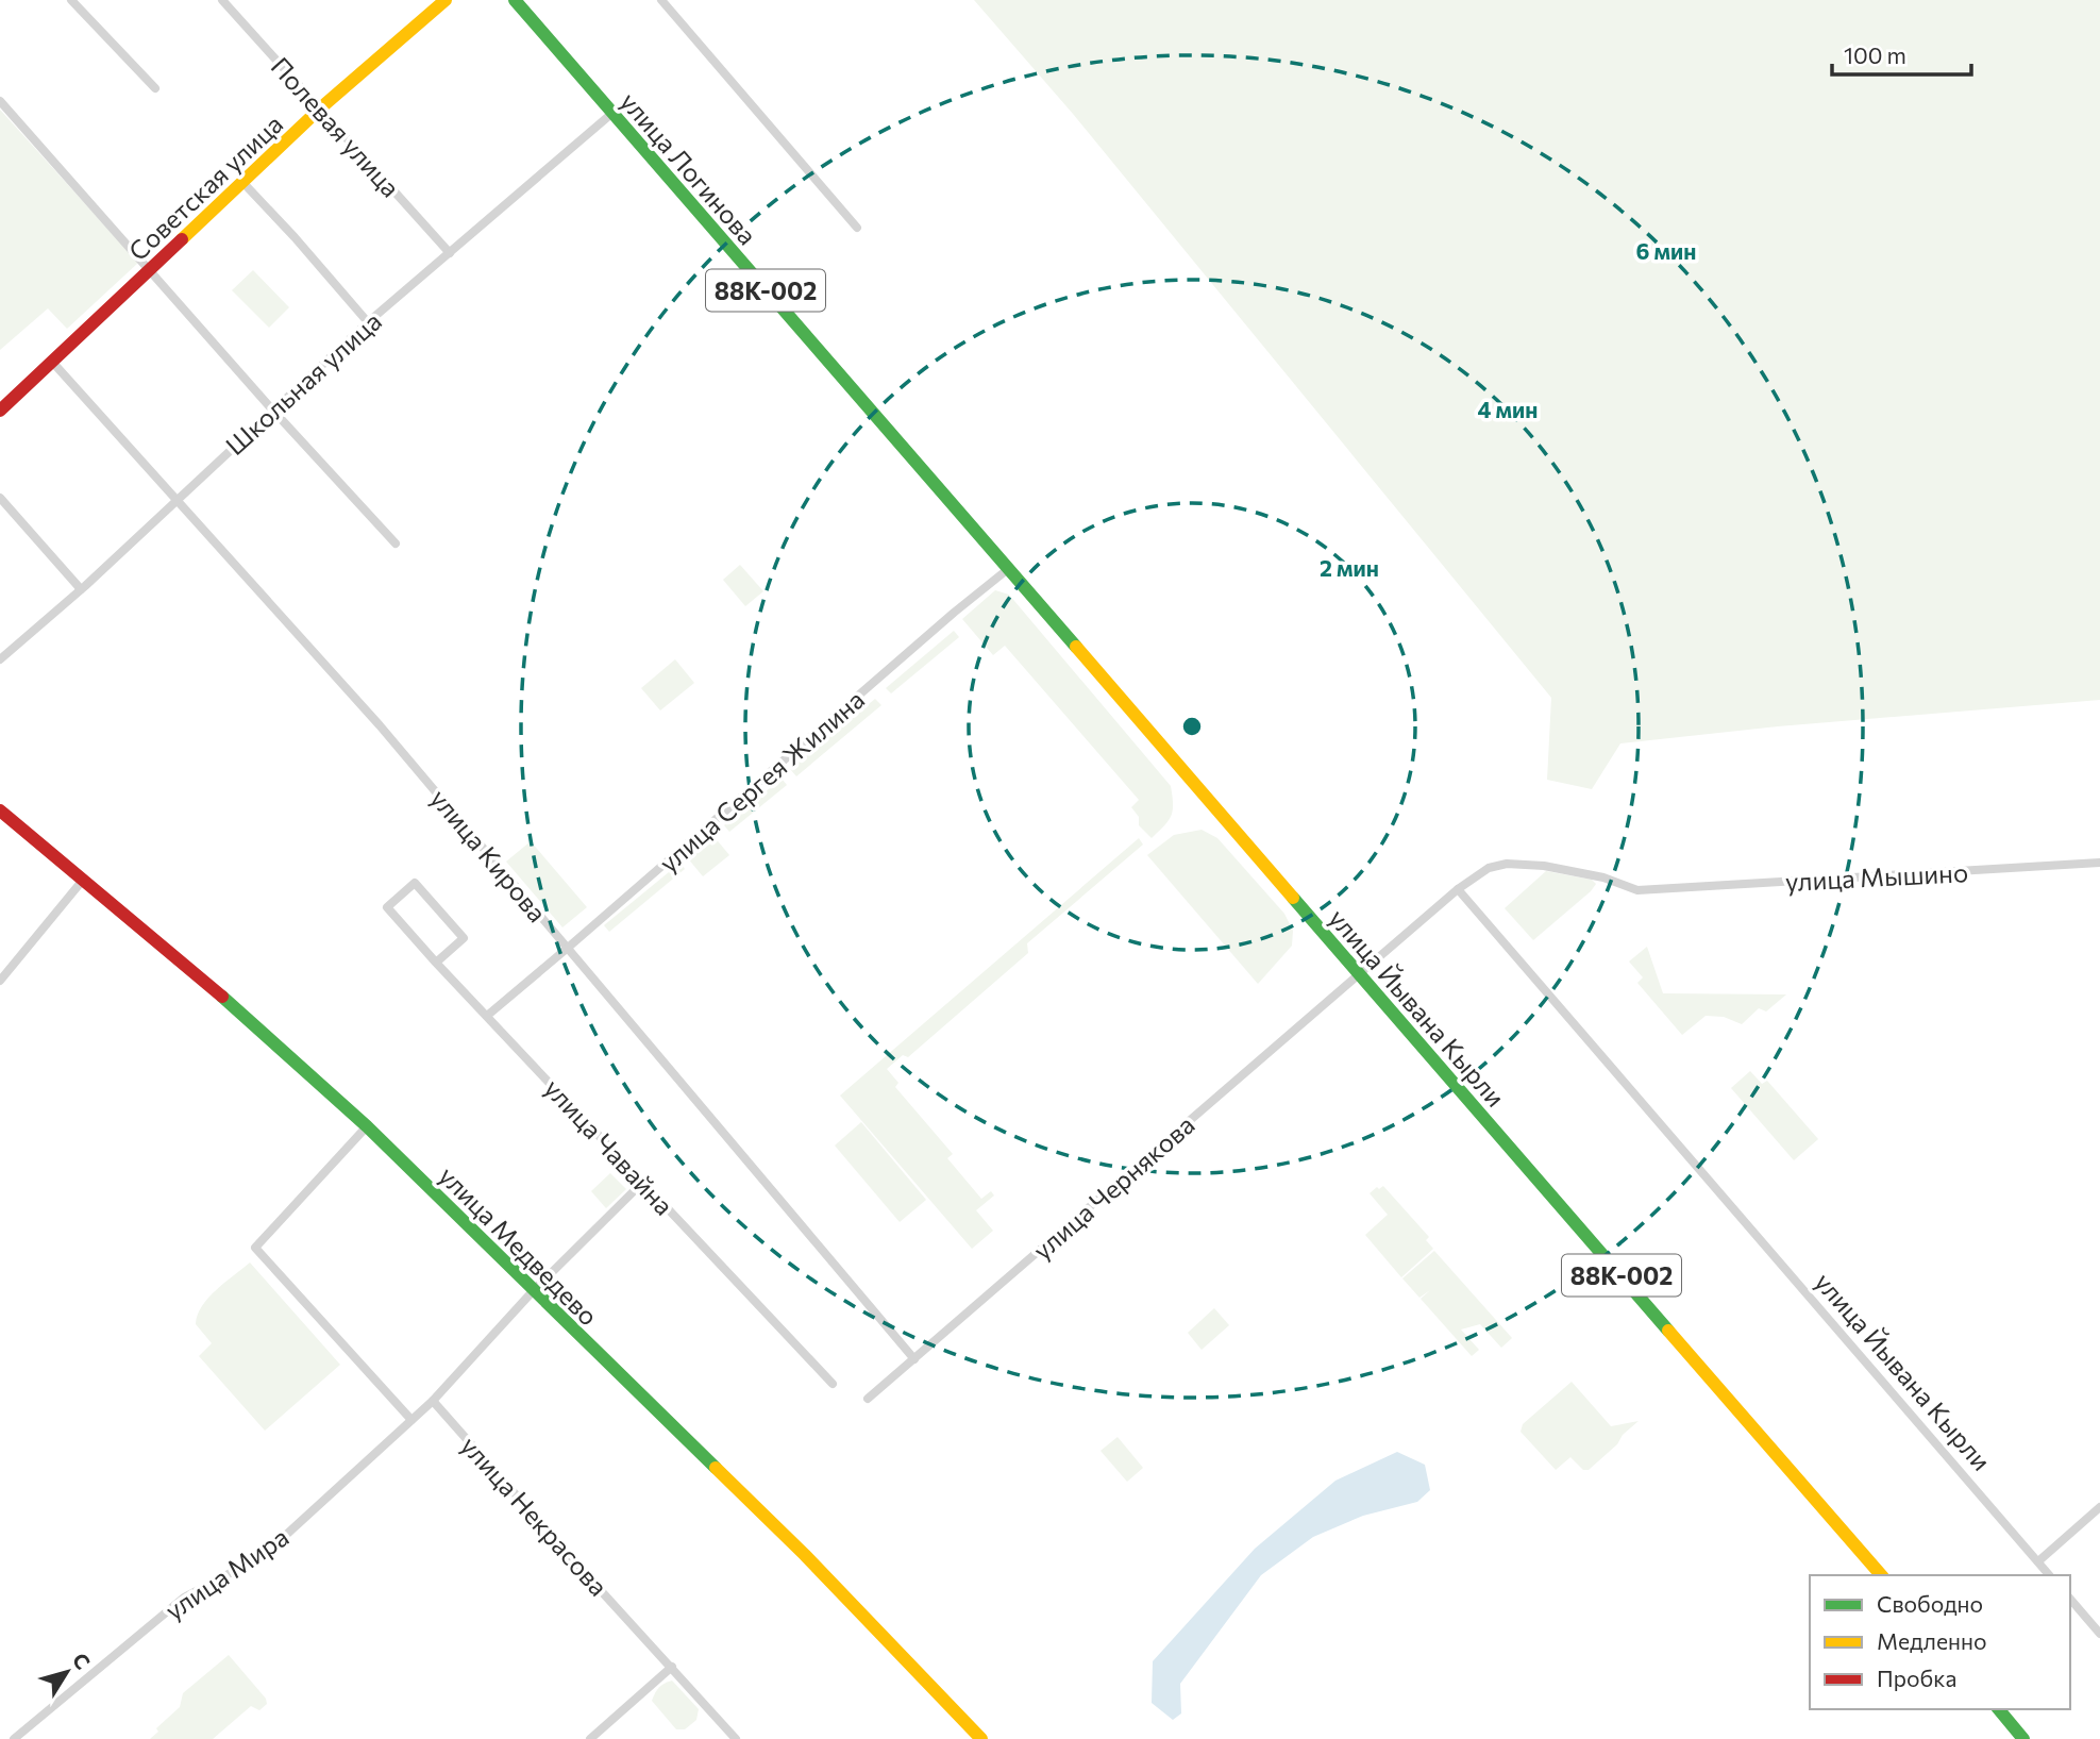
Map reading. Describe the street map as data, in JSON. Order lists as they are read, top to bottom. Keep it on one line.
{"streets":{"main road":["улица Логинова","Советская улица","88К-002","улица Йывана Кырли","улица Медведево"],"street":["Полевая улица","Школьная улица","улица Сергея Жилина","улица Кирова","улица Мышино","улица Чавайна","улица Чернякова","улица Некрасова","улица Мира"]},"crossings":[["Полевая улица","Советская улица"],["Полевая улица","Школьная улица"],["улица Логинова","Школьная улица"],["улица Логинова","улица Йывана Кырли"],["Советская улица","улица Кирова"],["Школьная улица","улица Кирова"],["улица Сергея Жилина","улица Кирова"],["улица Сергея Жилина","улица Йывана Кырли"],["улица Сергея Жилина","улица Чавайна"],["улица Кирова","улица Чернякова"],["улица Мышино","улица Йывана Кырли"],["улица Мышино","улица Чернякова"],["улица Йывана Кырли","улица Чернякова"],["улица Некрасова","улица Мира"]],"legend":["Свободно","Медленно","Пробка"],"scale_bar":"100 m","north":"top right","rings":["6 мин","4 мин","2 мин"]}
